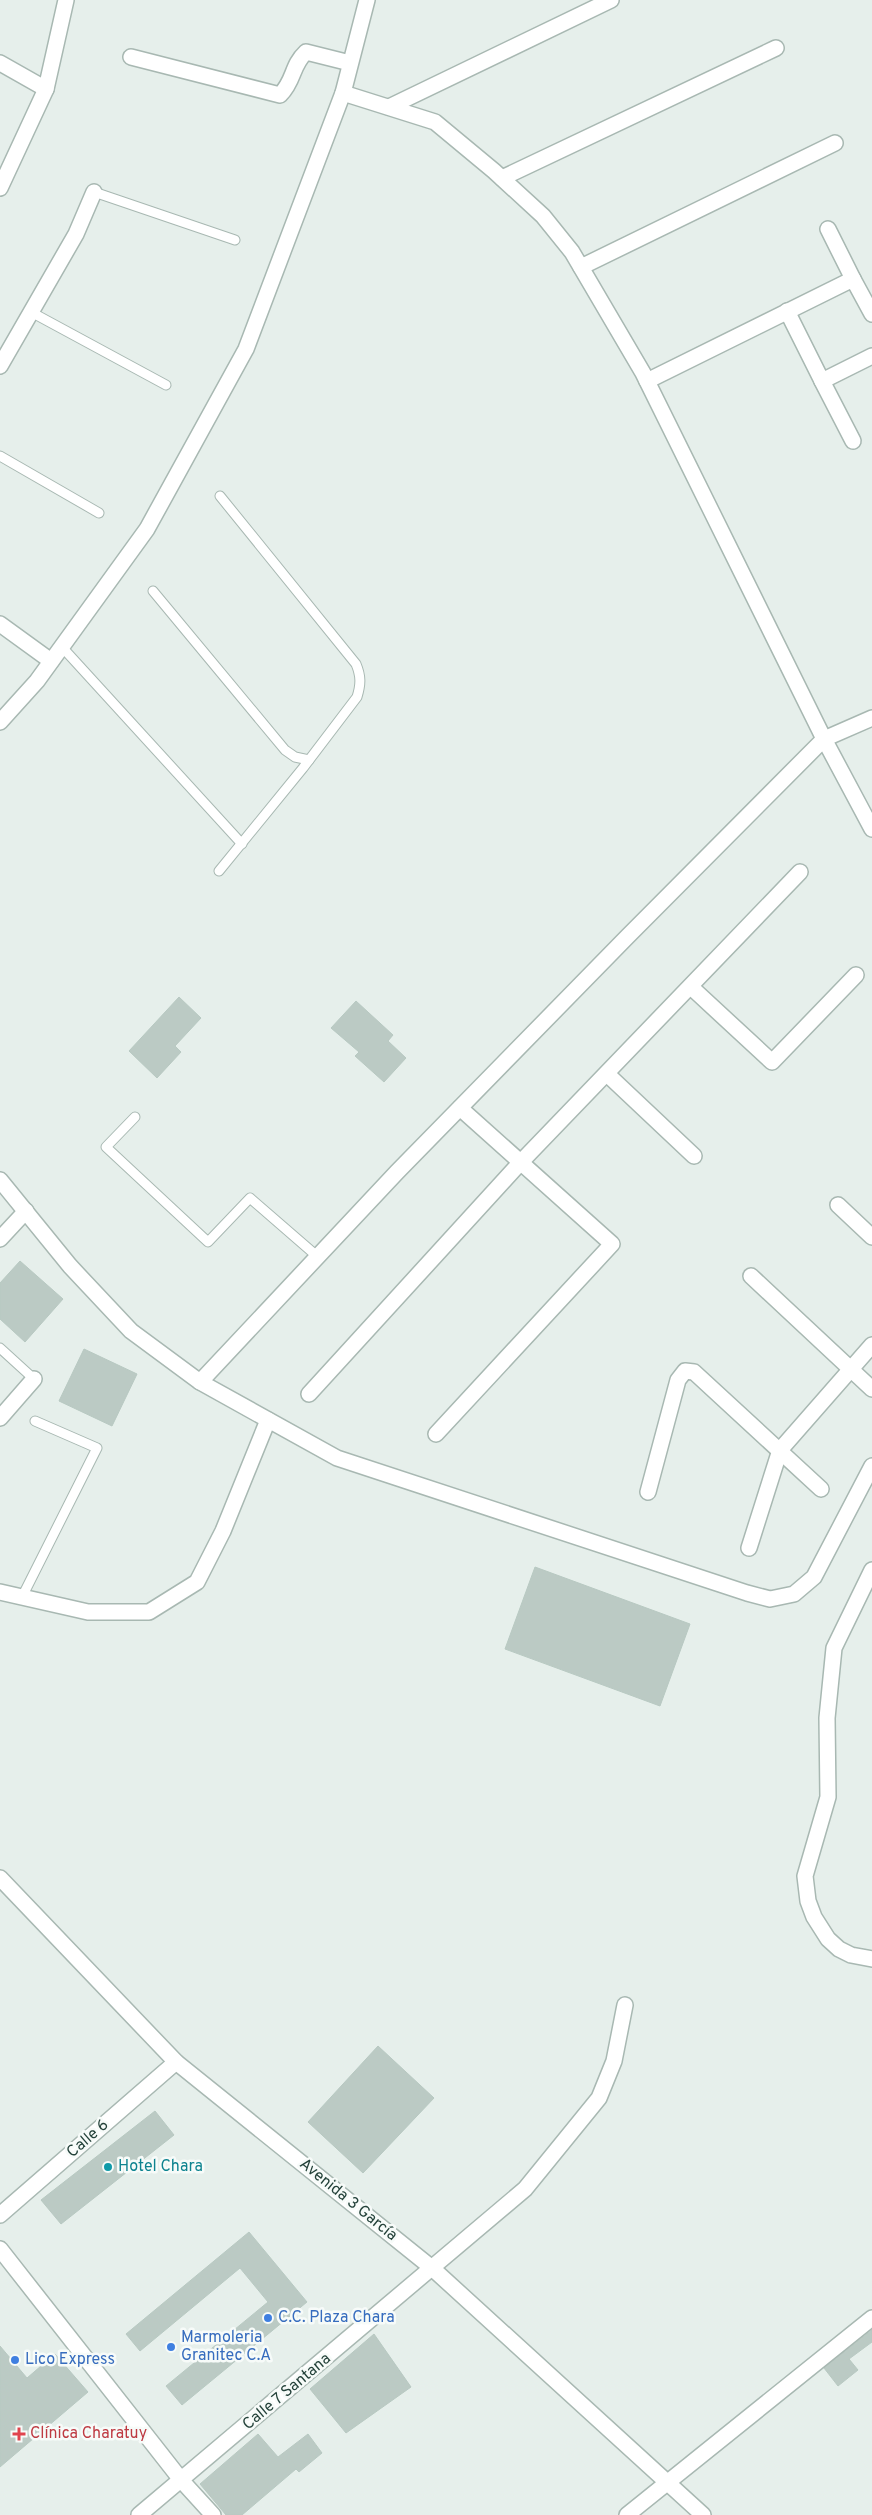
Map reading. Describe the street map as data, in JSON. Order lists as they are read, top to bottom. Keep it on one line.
{"streets":{"street":["Calle 6","Avenida 3 García","Calle 7 Santana"]},"crossings":[["Calle 6","Avenida 3 García"],["Avenida 3 García","Calle 7 Santana"]],"places":{"other":["Hotel Chara","C.C. Plaza Chara","Marmoleria Granitec C.A","Lico Express"],"health":["Clínica Charatuy"]}}
